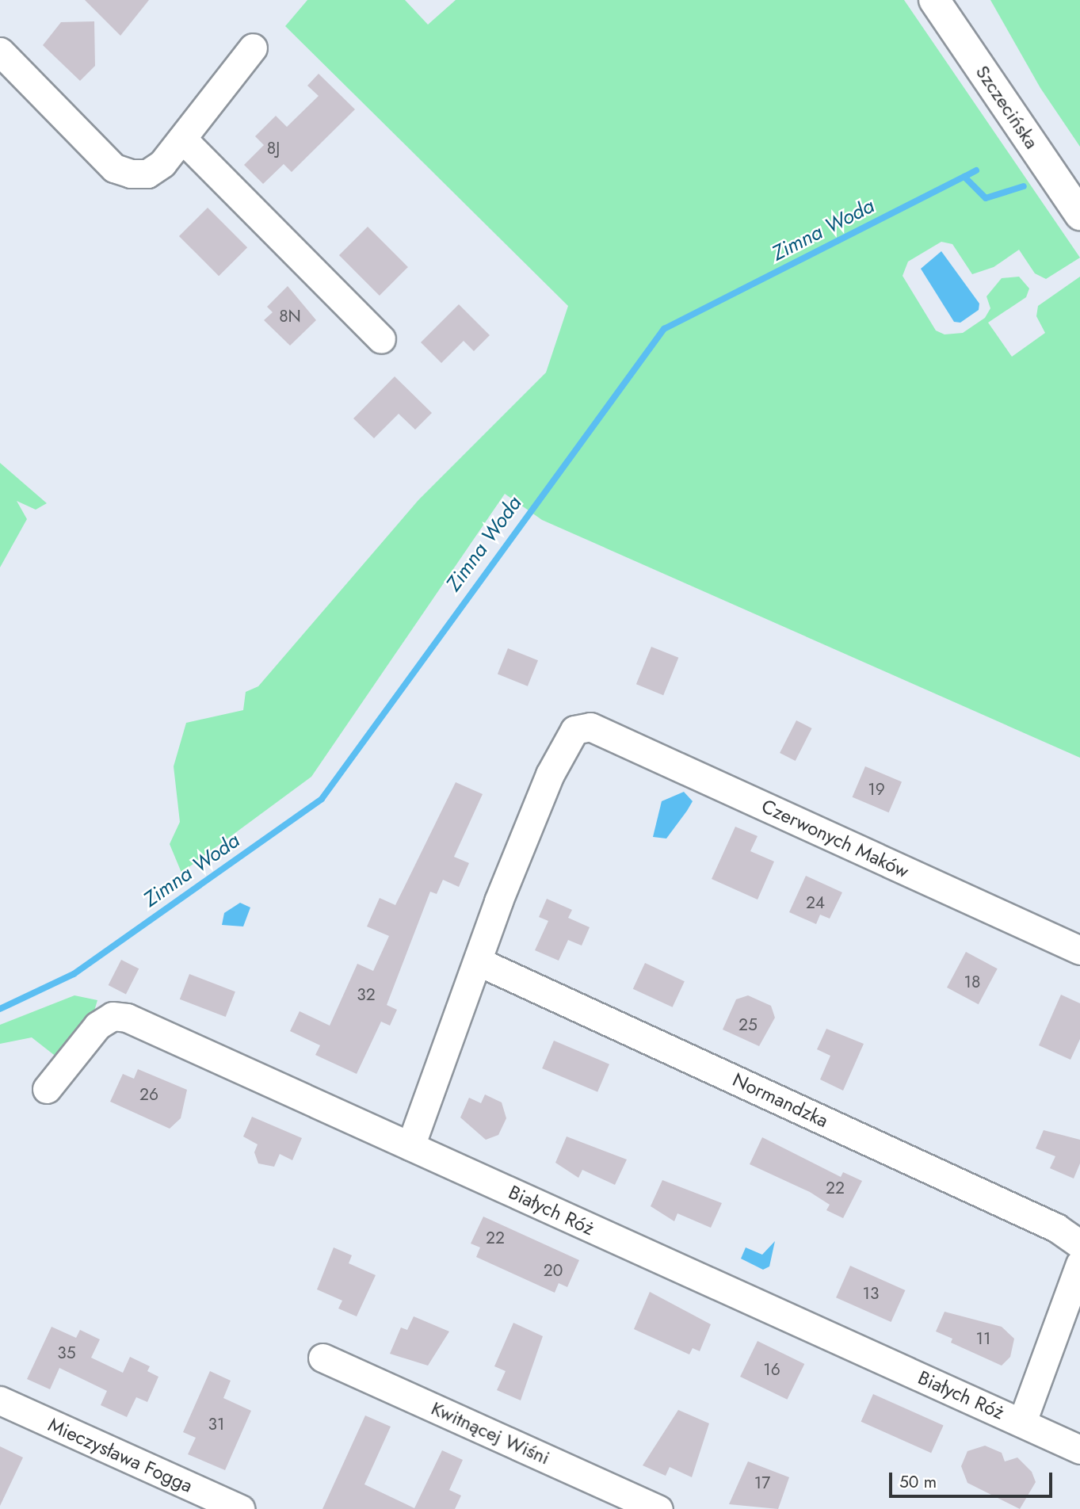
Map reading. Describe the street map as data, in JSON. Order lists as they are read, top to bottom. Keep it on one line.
{"streets":{"main road":["Szczecińska"],"street":["Czerwonych Maków","Normandzka","Białych Róż","Kwitnącej Wiśni","Mieczysława Fogga"]},"crossings":[["Czerwonych Maków","Normandzka"]],"water":["Zimna Woda"],"house_numbers":["8J","8N","19","24","18","32","25","26","22","22","20","13","11","35","16","31","17"],"scale_bar":"50 m"}
